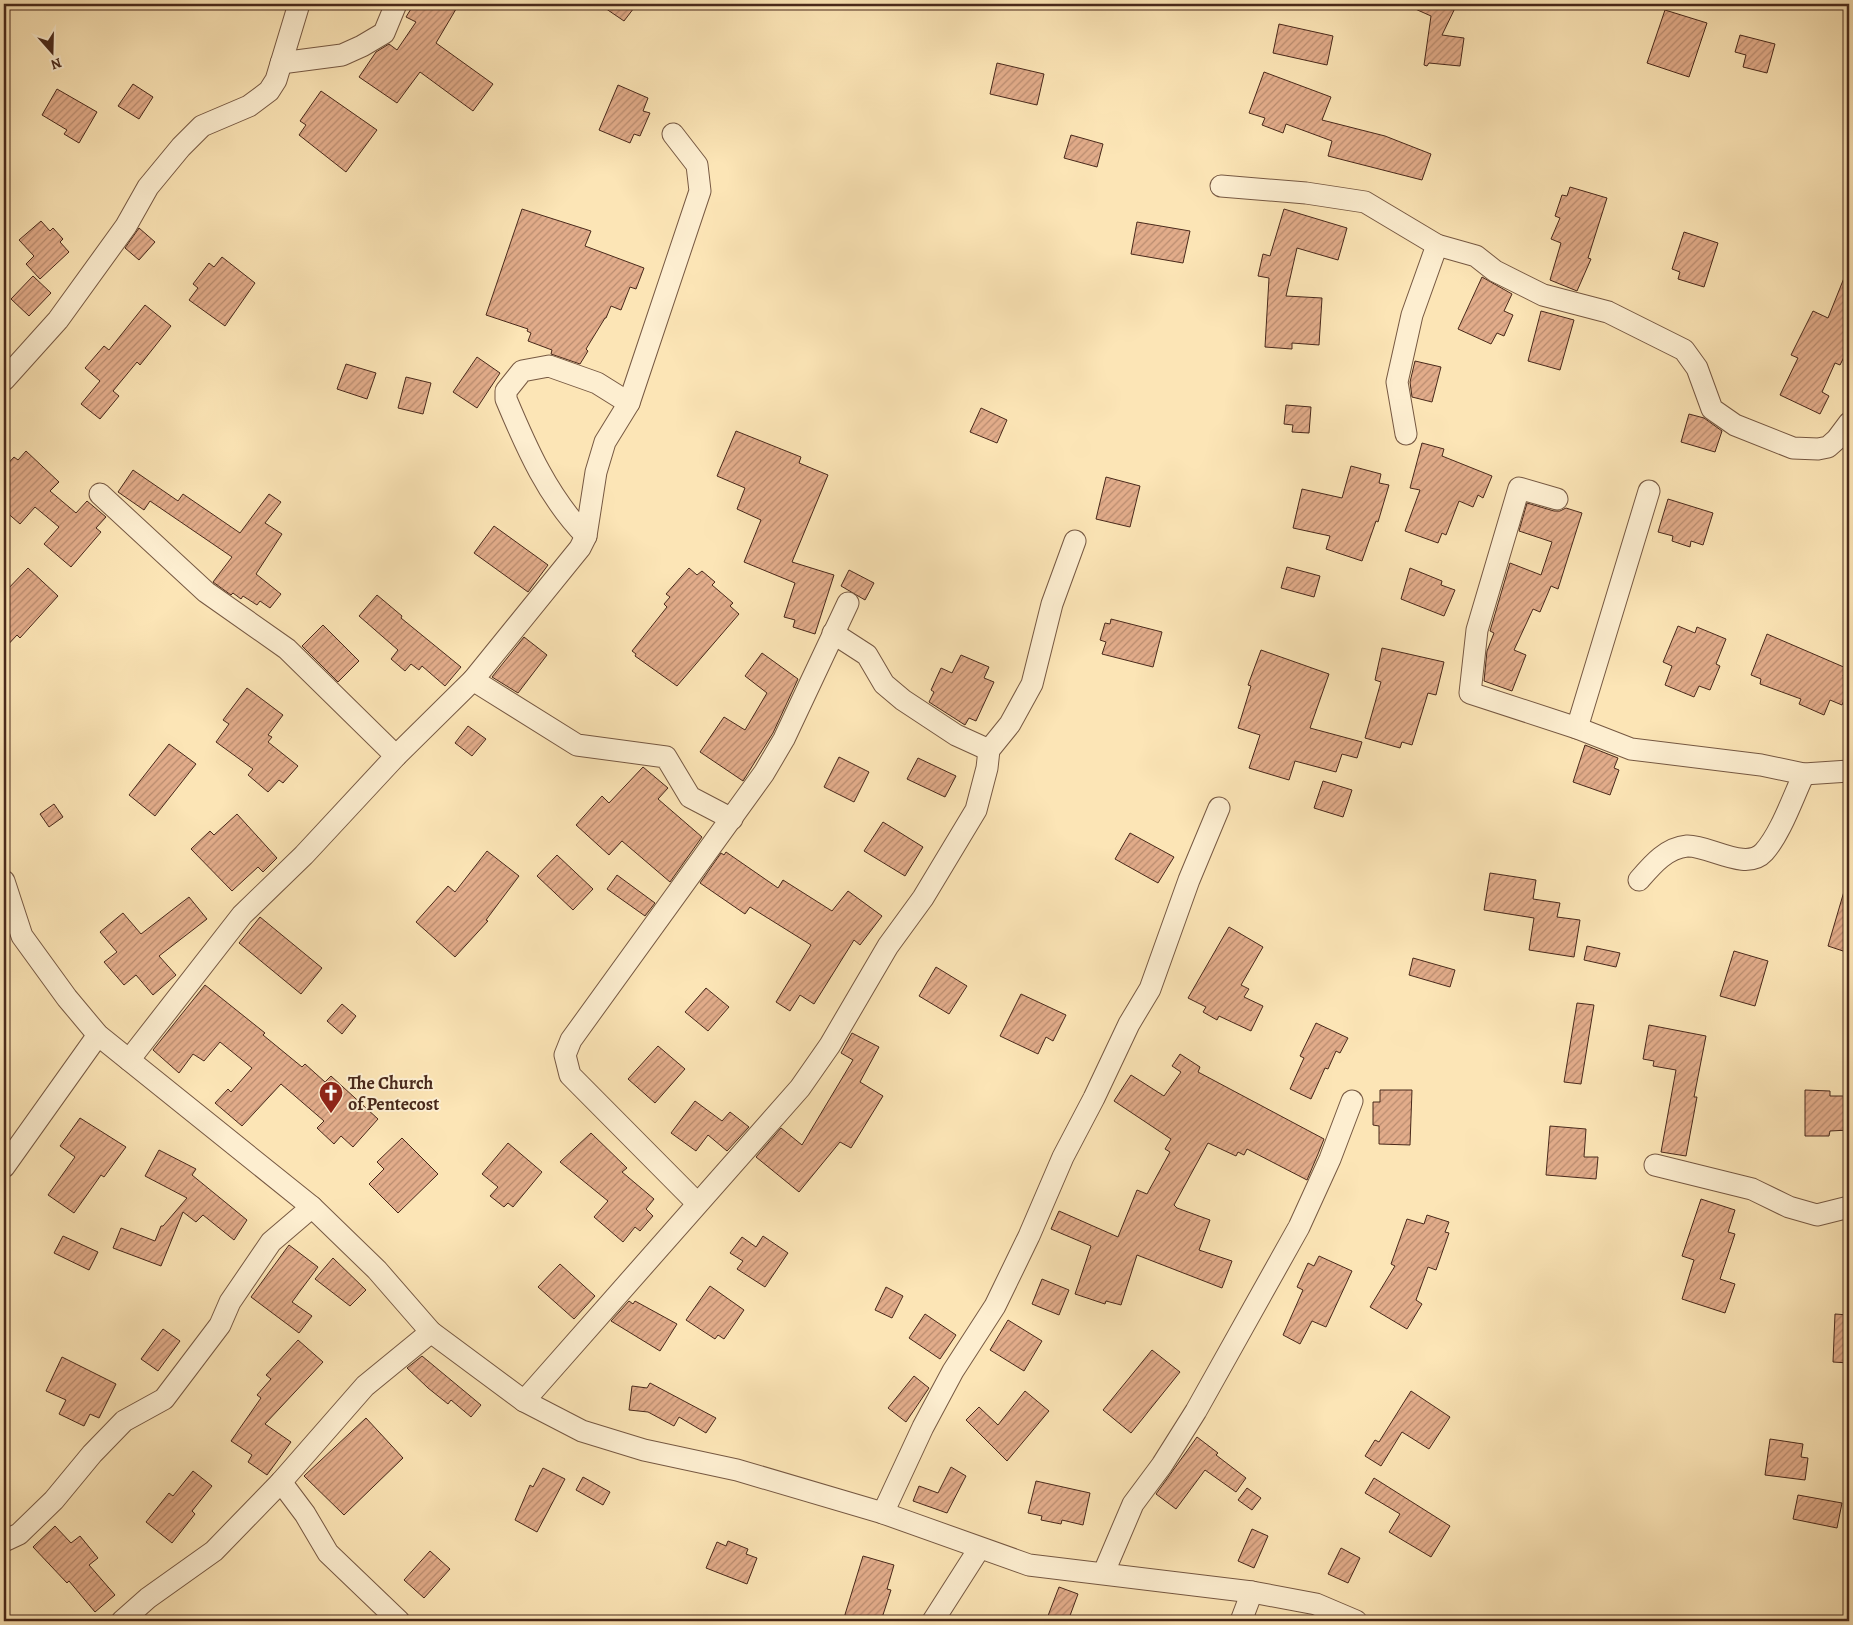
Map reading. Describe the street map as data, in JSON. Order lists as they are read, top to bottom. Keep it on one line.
{"places":{"church":["The Church of Pentecost"]},"north":"bottom"}
